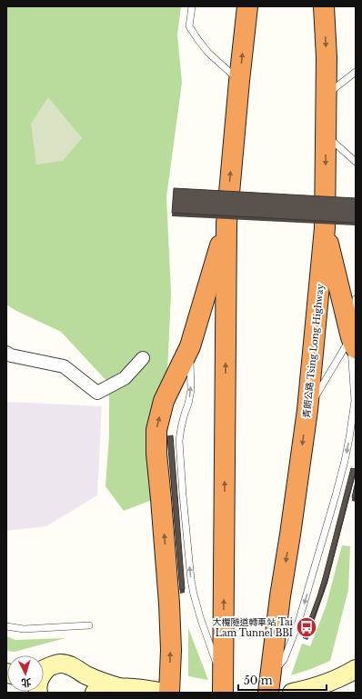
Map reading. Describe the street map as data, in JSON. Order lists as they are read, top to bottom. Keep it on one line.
{"streets":{"highway":["青朗公路 Tsing Long Highway"]},"places":{"bus stop":["大欖隧道轉車站 Tai Lam Tunnel BBI"]},"scale_bar":"50 m","north":"bottom"}
